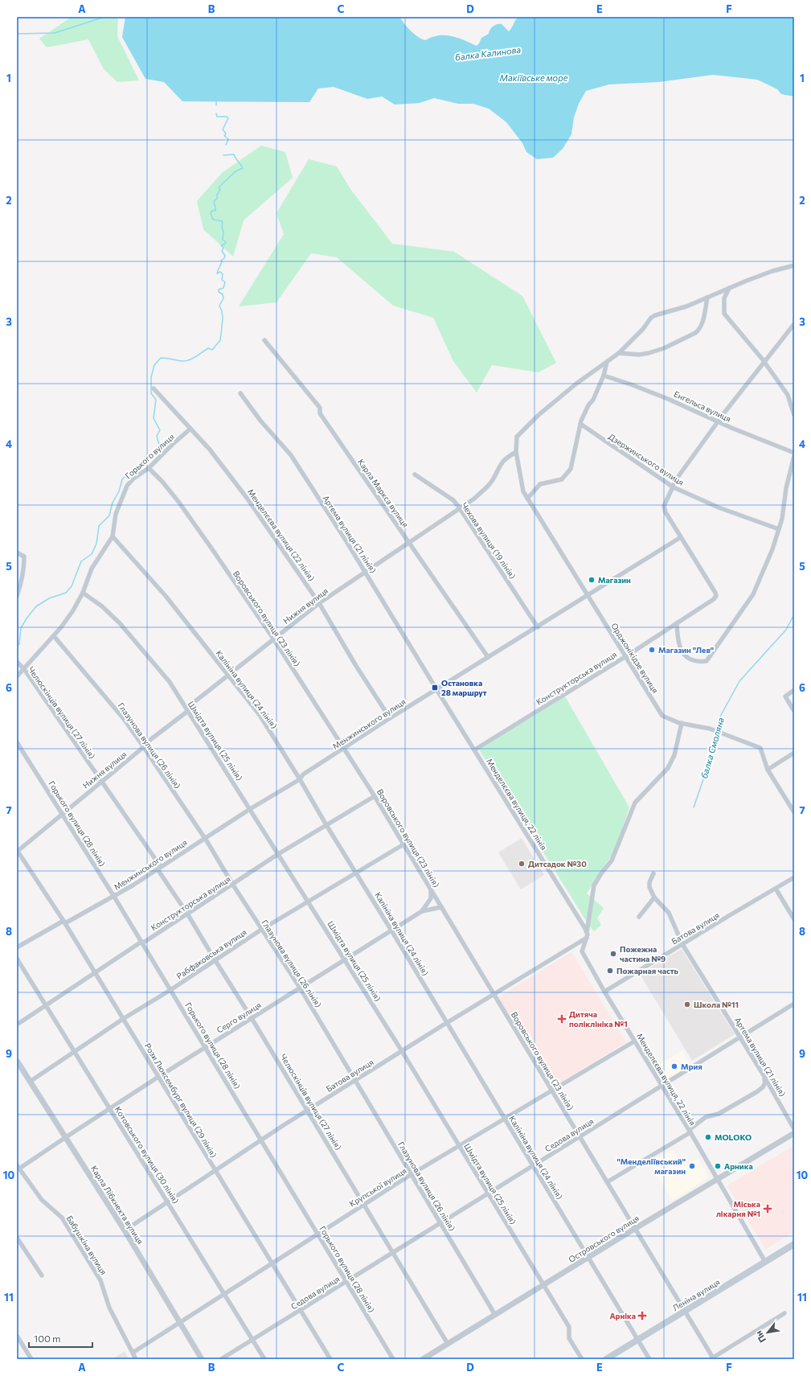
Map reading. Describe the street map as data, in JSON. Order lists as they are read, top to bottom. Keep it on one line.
{"streets":{"main road":["Леніна вулиця"],"street":["Енгельса вулиця","Горького вулиця","Дзержинського вулиця","Карла Маркса вулиця","Артема вулиця (21 лiнiя)","Менделєєва вулиця (22 лiнiя)","Чехова вулиця (19 лiнiя)","Нижня вулиця","Воровського вулиця (23 лiнiя)","Орджонікідзе вулиця","Конструкторська вулиця","Калініна вулиця (24 лiнiя)","Челюскінців вулиця (27 лiнiя)","Менжинського вулиця","Шмідта вулиця (25 лiнiя)","Глазунова вулиця (26 лiнiя)","Менделєєва вулиця, 22 лінія","Горького вулиця (28 лiнiя)","Батова вулиця","Рабфаковська вулиця","Серго вулиця","Рози Люксембург вулиця (29 лiнiя)","Седова вулиця","Котовського вулиця (30 лiнiя)","Крупської вулиця","Карла Лібкнехта вулиця","Островського вулиця","Бабушкіна вулиця"]},"crossings":[["Горького вулиця","Менделєєва вулиця (22 лiнiя)"],["Горького вулиця","Воровського вулиця (23 лiнiя)"],["Горького вулиця","Калініна вулиця (24 лiнiя)"],["Горького вулиця","Челюскінців вулиця (27 лiнiя)"],["Горького вулиця","Шмідта вулиця (25 лiнiя)"],["Горького вулиця","Глазунова вулиця (26 лiнiя)"],["Карла Маркса вулиця","Нижня вулиця"],["Карла Маркса вулиця","Менжинського вулиця"],["Артема вулиця (21 лiнiя)","Нижня вулиця"],["Артема вулиця (21 лiнiя)","Менжинського вулиця"],["Артема вулиця (21 лiнiя)","Менделєєва вулиця, 22 лінія"],["Артема вулиця (21 лiнiя)","Батова вулиця"],["Артема вулиця (21 лiнiя)","Седова вулиця"],["Менделєєва вулиця (22 лiнiя)","Нижня вулиця"],["Менделєєва вулиця (22 лiнiя)","Менжинського вулиця"],["Чехова вулиця (19 лiнiя)","Нижня вулиця"],["Чехова вулиця (19 лiнiя)","Менжинського вулиця"],["Нижня вулиця","Воровського вулиця (23 лiнiя)"],["Нижня вулиця","Орджонікідзе вулиця"],["Нижня вулиця","Калініна вулиця (24 лiнiя)"],["Нижня вулиця","Челюскінців вулиця (27 лiнiя)"],["Нижня вулиця","Шмідта вулиця (25 лiнiя)"],["Нижня вулиця","Глазунова вулиця (26 лiнiя)"],["Нижня вулиця","Горького вулиця (28 лiнiя)"],["Нижня вулиця","Рози Люксембург вулиця (29 лiнiя)"],["Воровського вулиця (23 лiнiя)","Конструкторська вулиця"],["Воровського вулиця (23 лiнiя)","Менжинського вулиця"],["Воровського вулиця (23 лiнiя)","Батова вулиця"],["Воровського вулиця (23 лiнiя)","Рабфаковська вулиця"],["Воровського вулиця (23 лiнiя)","Серго вулиця"],["Воровського вулиця (23 лiнiя)","Седова вулиця"],["Воровського вулиця (23 лiнiя)","Крупської вулиця"],["Воровського вулиця (23 лiнiя)","Островського вулиця"],["Воровського вулиця (23 лiнiя)","Леніна вулиця"],["Орджонікідзе вулиця","Конструкторська вулиця"],["Орджонікідзе вулиця","Менжинського вулиця"],["Конструкторська вулиця","Калініна вулиця (24 лiнiя)"],["Конструкторська вулиця","Челюскінців вулиця (27 лiнiя)"],["Конструкторська вулиця","Менжинського вулиця"],["Конструкторська вулиця","Шмідта вулиця (25 лiнiя)"],["Конструкторська вулиця","Глазунова вулиця (26 лiнiя)"],["Конструкторська вулиця","Менделєєва вулиця, 22 лінія"],["Конструкторська вулиця","Горького вулиця (28 лiнiя)"],["Конструкторська вулиця","Рози Люксембург вулиця (29 лiнiя)"],["Конструкторська вулиця","Котовського вулиця (30 лiнiя)"],["Калініна вулиця (24 лiнiя)","Менжинського вулиця"],["Калініна вулиця (24 лiнiя)","Батова вулиця"],["Калініна вулиця (24 лiнiя)","Рабфаковська вулиця"],["Калініна вулиця (24 лiнiя)","Серго вулиця"],["Калініна вулиця (24 лiнiя)","Седова вулиця"],["Калініна вулиця (24 лiнiя)","Крупської вулиця"],["Калініна вулиця (24 лiнiя)","Островського вулиця"],["Калініна вулиця (24 лiнiя)","Леніна вулиця"],["Челюскінців вулиця (27 лiнiя)","Менжинського вулиця"],["Челюскінців вулиця (27 лiнiя)","Батова вулиця"],["Челюскінців вулиця (27 лiнiя)","Рабфаковська вулиця"],["Челюскінців вулиця (27 лiнiя)","Серго вулиця"],["Челюскінців вулиця (27 лiнiя)","Седова вулиця"],["Челюскінців вулиця (27 лiнiя)","Крупської вулиця"],["Челюскінців вулиця (27 лiнiя)","Островського вулиця"],["Менжинського вулиця","Шмідта вулиця (25 лiнiя)"],["Менжинського вулиця","Глазунова вулиця (26 лiнiя)"],["Менжинського вулиця","Менделєєва вулиця, 22 лінія"],["Менжинського вулиця","Горького вулиця (28 лiнiя)"],["Менжинського вулиця","Рози Люксембург вулиця (29 лiнiя)"],["Шмідта вулиця (25 лiнiя)","Батова вулиця"],["Шмідта вулиця (25 лiнiя)","Рабфаковська вулиця"],["Шмідта вулиця (25 лiнiя)","Серго вулиця"],["Шмідта вулиця (25 лiнiя)","Седова вулиця"],["Шмідта вулиця (25 лiнiя)","Крупської вулиця"],["Шмідта вулиця (25 лiнiя)","Островського вулиця"],["Глазунова вулиця (26 лiнiя)","Батова вулиця"],["Глазунова вулиця (26 лiнiя)","Рабфаковська вулиця"],["Глазунова вулиця (26 лiнiя)","Серго вулиця"],["Глазунова вулиця (26 лiнiя)","Седова вулиця"],["Глазунова вулиця (26 лiнiя)","Крупської вулиця"],["Глазунова вулиця (26 лiнiя)","Островського вулиця"],["Менделєєва вулиця, 22 лінія","Батова вулиця"],["Менделєєва вулиця, 22 лінія","Седова вулиця"],["Менделєєва вулиця, 22 лінія","Крупської вулиця"],["Менделєєва вулиця, 22 лінія","Островського вулиця"],["Менделєєва вулиця, 22 лінія","Леніна вулиця"],["Горького вулиця (28 лiнiя)","Батова вулиця"],["Горького вулиця (28 лiнiя)","Рабфаковська вулиця"],["Горького вулиця (28 лiнiя)","Серго вулиця"],["Горького вулиця (28 лiнiя)","Седова вулиця"],["Горького вулиця (28 лiнiя)","Крупської вулиця"],["Батова вулиця","Рози Люксембург вулиця (29 лiнiя)"],["Батова вулиця","Котовського вулиця (30 лiнiя)"],["Батова вулиця","Карла Лібкнехта вулиця"],["Рабфаковська вулиця","Рози Люксембург вулиця (29 лiнiя)"],["Рабфаковська вулиця","Котовського вулиця (30 лiнiя)"],["Рабфаковська вулиця","Карла Лібкнехта вулиця"],["Серго вулиця","Рози Люксембург вулиця (29 лiнiя)"],["Серго вулиця","Котовського вулиця (30 лiнiя)"],["Серго вулиця","Карла Лібкнехта вулиця"],["Серго вулиця","Бабушкіна вулиця"],["Рози Люксембург вулиця (29 лiнiя)","Седова вулиця"],["Рози Люксембург вулиця (29 лiнiя)","Крупської вулиця"],["Седова вулиця","Котовського вулиця (30 лiнiя)"],["Котовського вулиця (30 лiнiя)","Крупської вулиця"],["Крупської вулиця","Карла Лібкнехта вулиця"],["Крупської вулиця","Бабушкіна вулиця"]],"water":["балка Калинова","Макіївське море","балка Смоляна"],"places":{"other":["Магазин","Магазин \"Лев\"","Дитсадок №30","Пожежна частина №9","Пожарная часть","Школа №11","Мрия","MOLOKO","\"Менделіївський\" магазин","Арника"],"transit":["Остановка 28 маршрут"],"health":["Дитяча поліклініка №1","Міська лікарня №1","Арніка"]},"scale_bar":"100 m","north":"bottom left","grid":{"columns":["A","B","C","D","E","F"],"rows":["1","2","3","4","5","6","7","8","9","10","11"]}}
